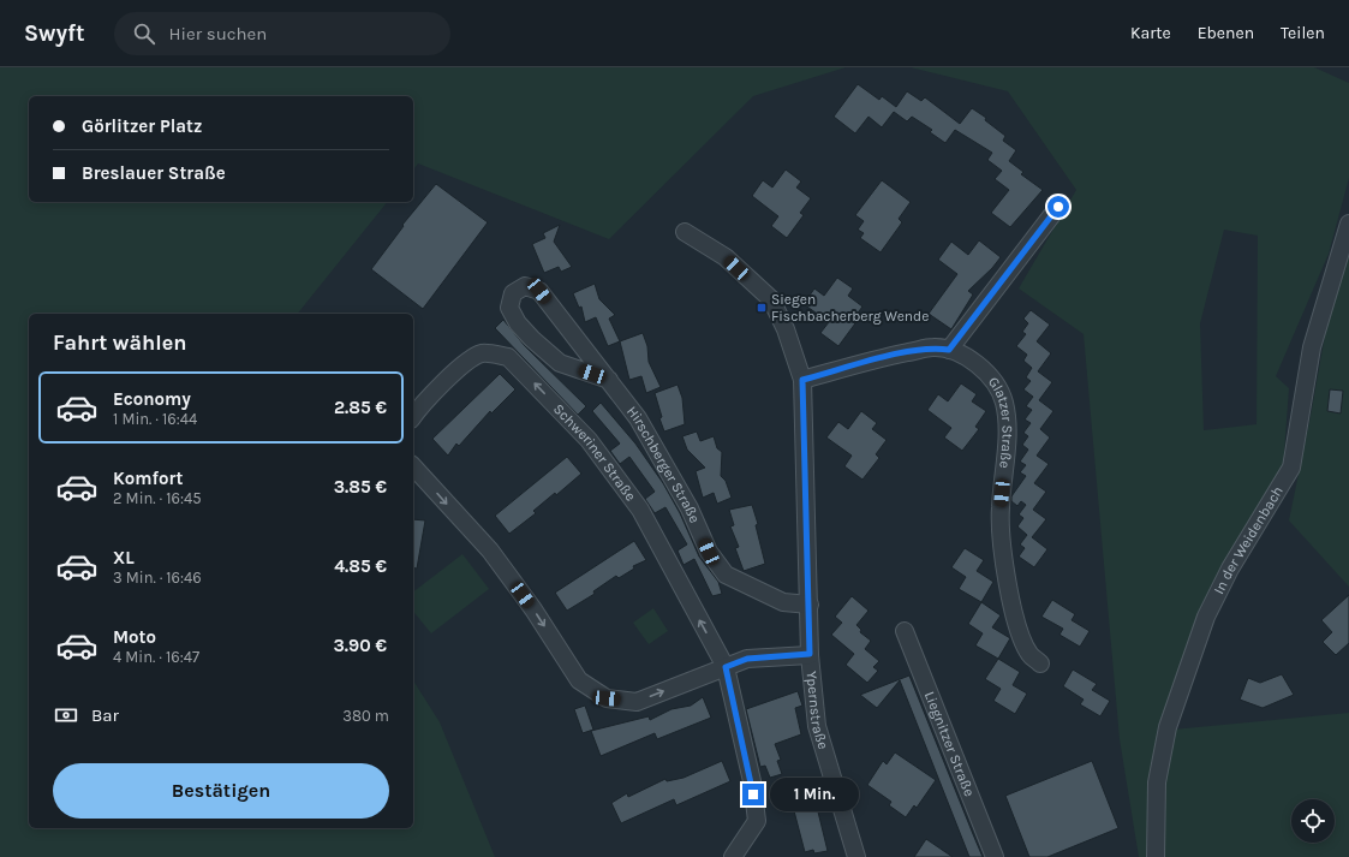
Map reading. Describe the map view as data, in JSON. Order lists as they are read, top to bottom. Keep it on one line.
{"streets":{"street":["Glatzer Straße","Schweriner Straße","Hirschberger Straße","In der Weidenbach","Ypernstraße","Liegnitzer Straße"]},"crossings":[["Glatzer Straße","Ypernstraße"],["Hirschberger Straße","Ypernstraße"]],"places":{"transit":["Siegen Fischbacherberg Wende"]},"page":{"header":"Swyft","search":"Hier suchen","nav":["Karte","Ebenen","Teilen"],"banner":["Görlitzer Platz","Breslauer Straße"],"heading":"Fahrt wählen","list":[{"name":"Economy","note":"1 Min. · 16:44","value":"2.85 €"},{"name":"Komfort","note":"2 Min. · 16:45","value":"3.85 €"},{"name":"XL","note":"3 Min. · 16:46","value":"4.85 €"},{"name":"Moto","note":"4 Min. · 16:47","value":"3.90 €"}],"pay":["Bar","380 m"],"buttons":"Bestätigen","bubble":"1 Min."}}
